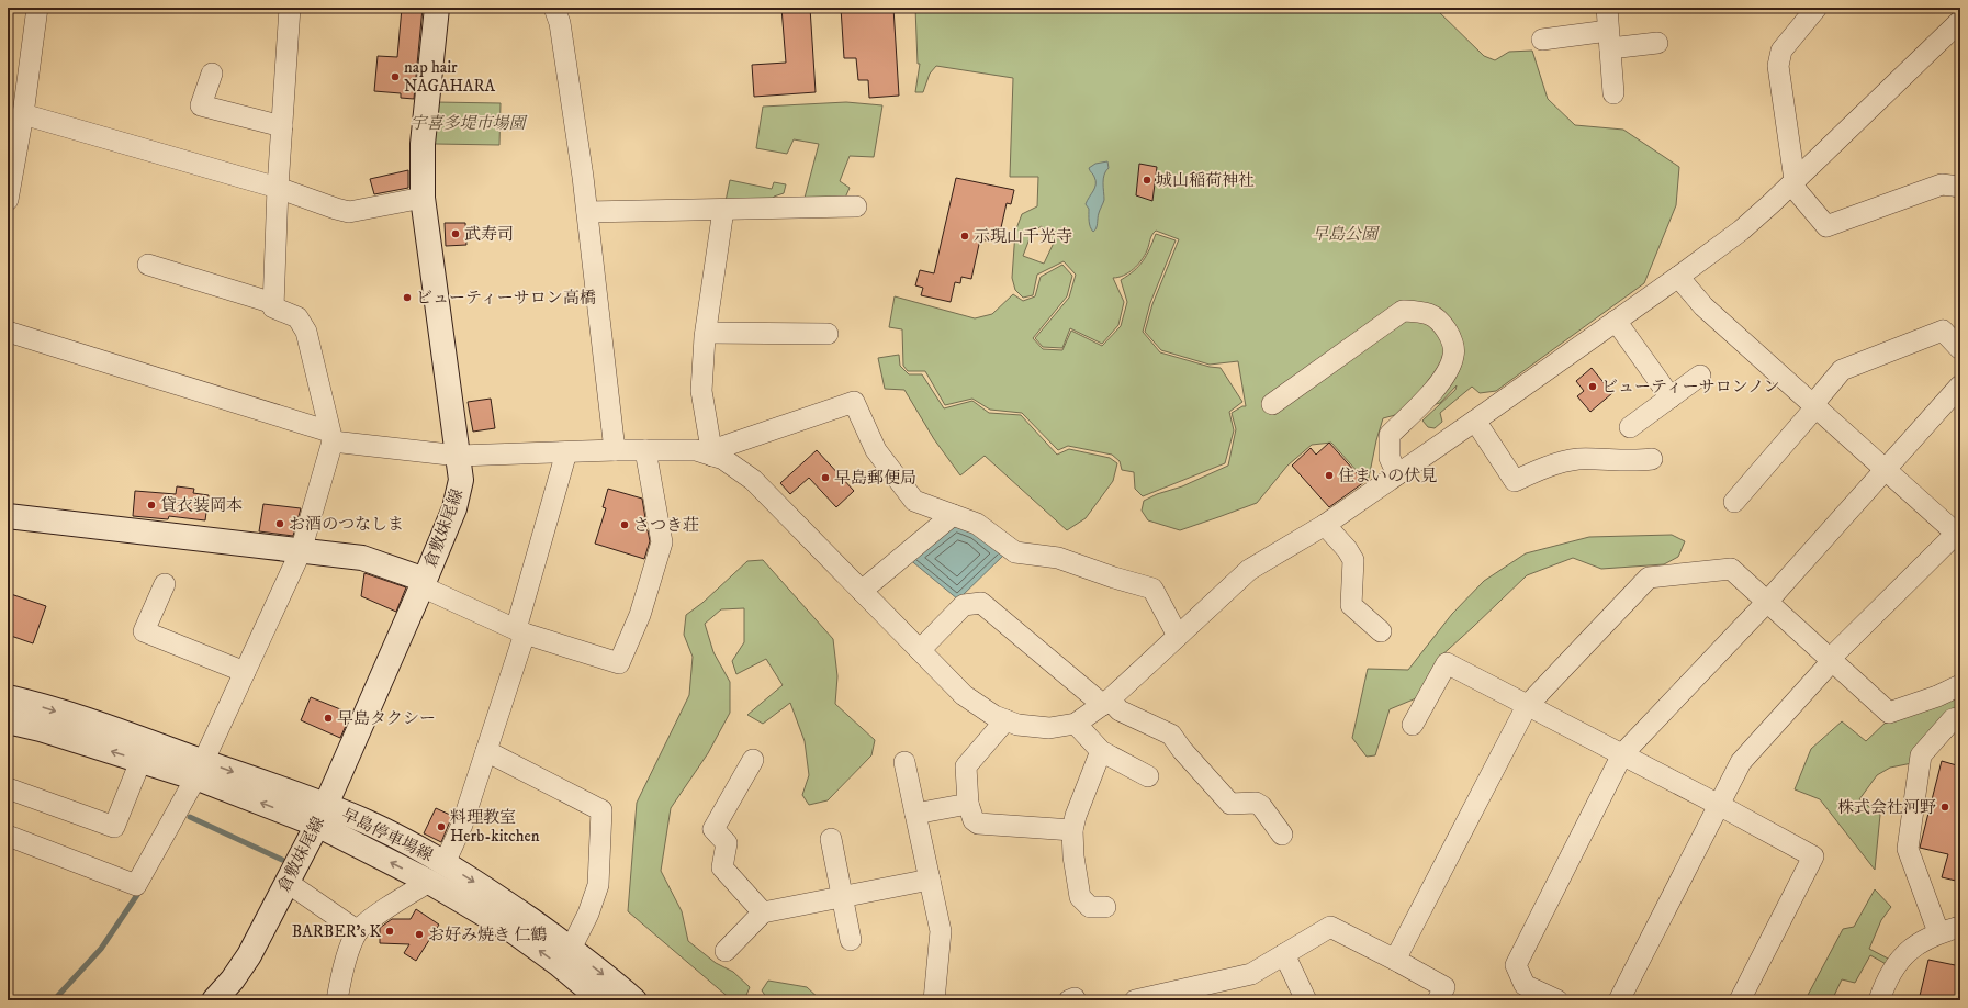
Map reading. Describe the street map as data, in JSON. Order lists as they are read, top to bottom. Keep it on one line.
{"streets":{"main road":["倉敷妹尾線","早島停車場線"]},"crossings":[["倉敷妹尾線","早島停車場線"]],"parks":["宇喜多堤市場園","早島公園"],"places":["nap hair NAGAHARA","城山稲荷神社","武寿司","示現山千光寺","ビューティーサロン高橋","ビューティーサロンノン","住まいの伏見","早島郵便局","貸衣装岡本","お酒のつなしま","さつき荘","早島タクシー","株式会社河野","料理教室 Herb-kitchen","BARBER's K","お好み焼き 仁鶴"]}
